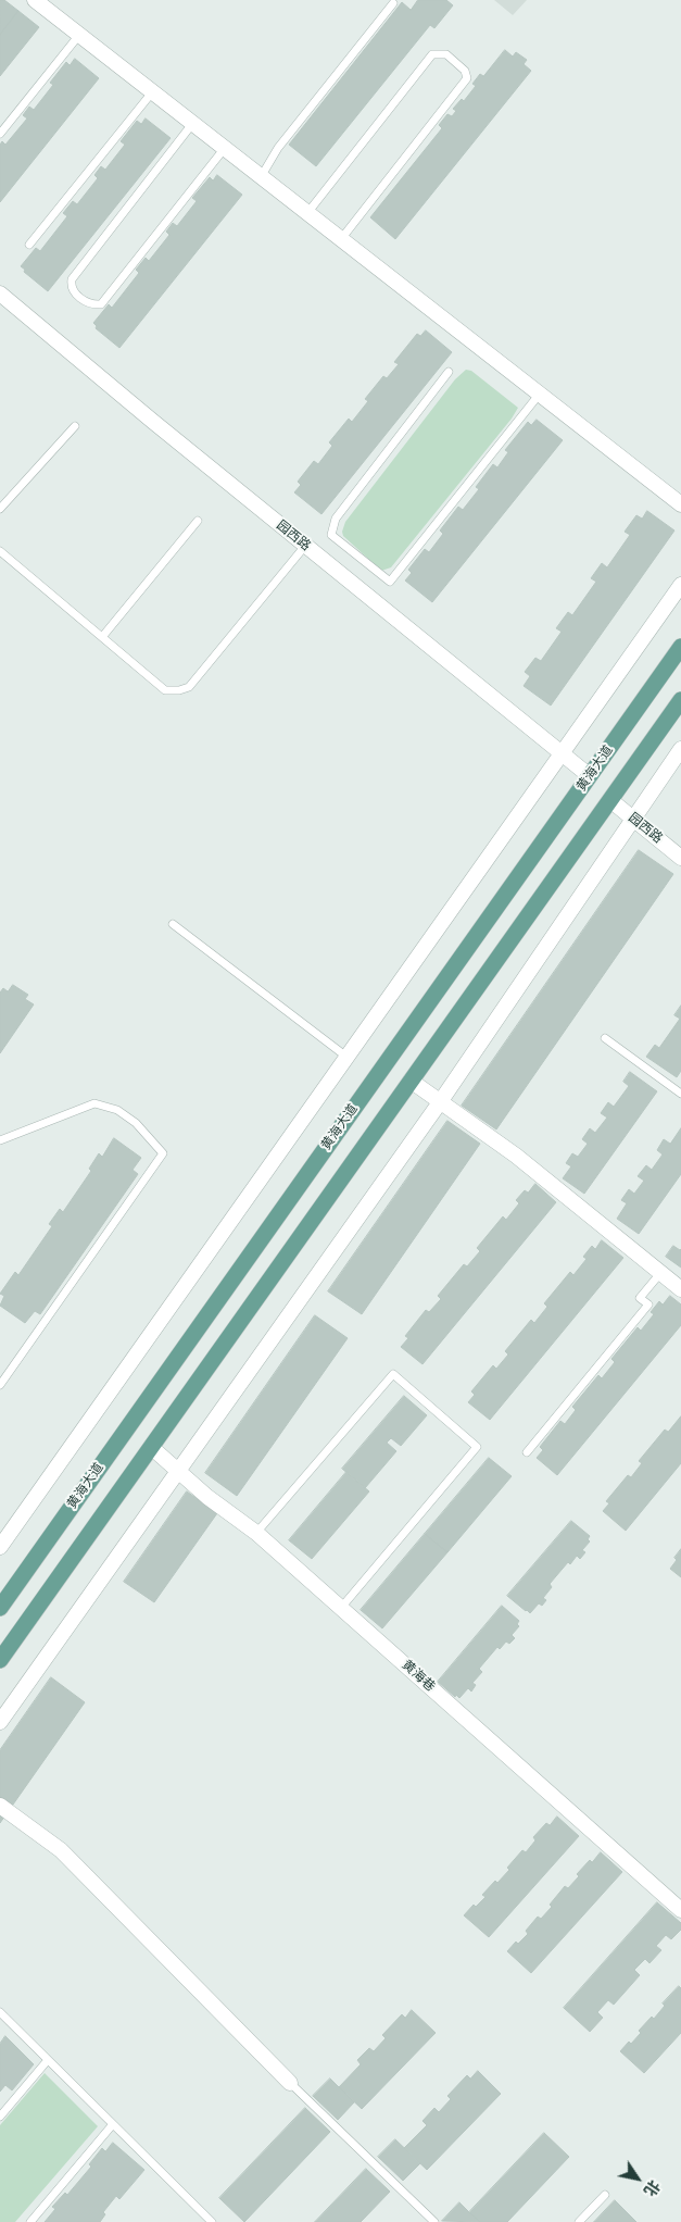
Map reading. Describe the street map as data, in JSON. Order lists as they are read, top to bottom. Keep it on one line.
{"streets":{"main road":["黄海大道"],"street":["园西路","黄海巷"]},"crossings":[["园西路","黄海大道"]],"north":"bottom right"}
